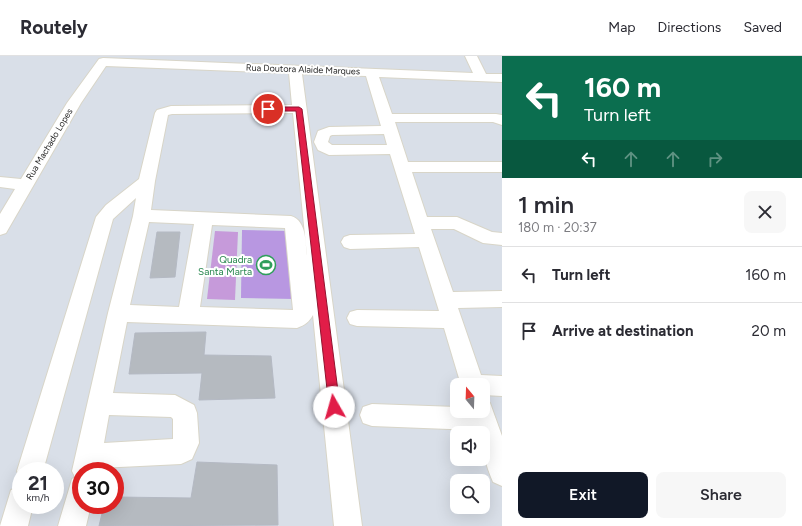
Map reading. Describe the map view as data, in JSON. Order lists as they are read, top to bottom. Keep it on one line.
{"streets":{"street":["Rua Doutora Alaide Marques","Rua Machado Lopes"]},"crossings":[["Rua Doutora Alaide Marques","Rua Machado Lopes"]],"places":{"sports":["Quadra Santa Marta"]},"north":"top","page":{"header":"Routely","nav":["Map","Directions","Saved"],"turn":["160 m","Turn left"],"heading":["1 min","180 m · 20:37"],"list":[{"name":"Turn left","value":"160 m"},{"name":"Arrive at destination","value":"20 m"}],"speed":"21 km/h","limit":"30","buttons":["Exit","Share"]}}
